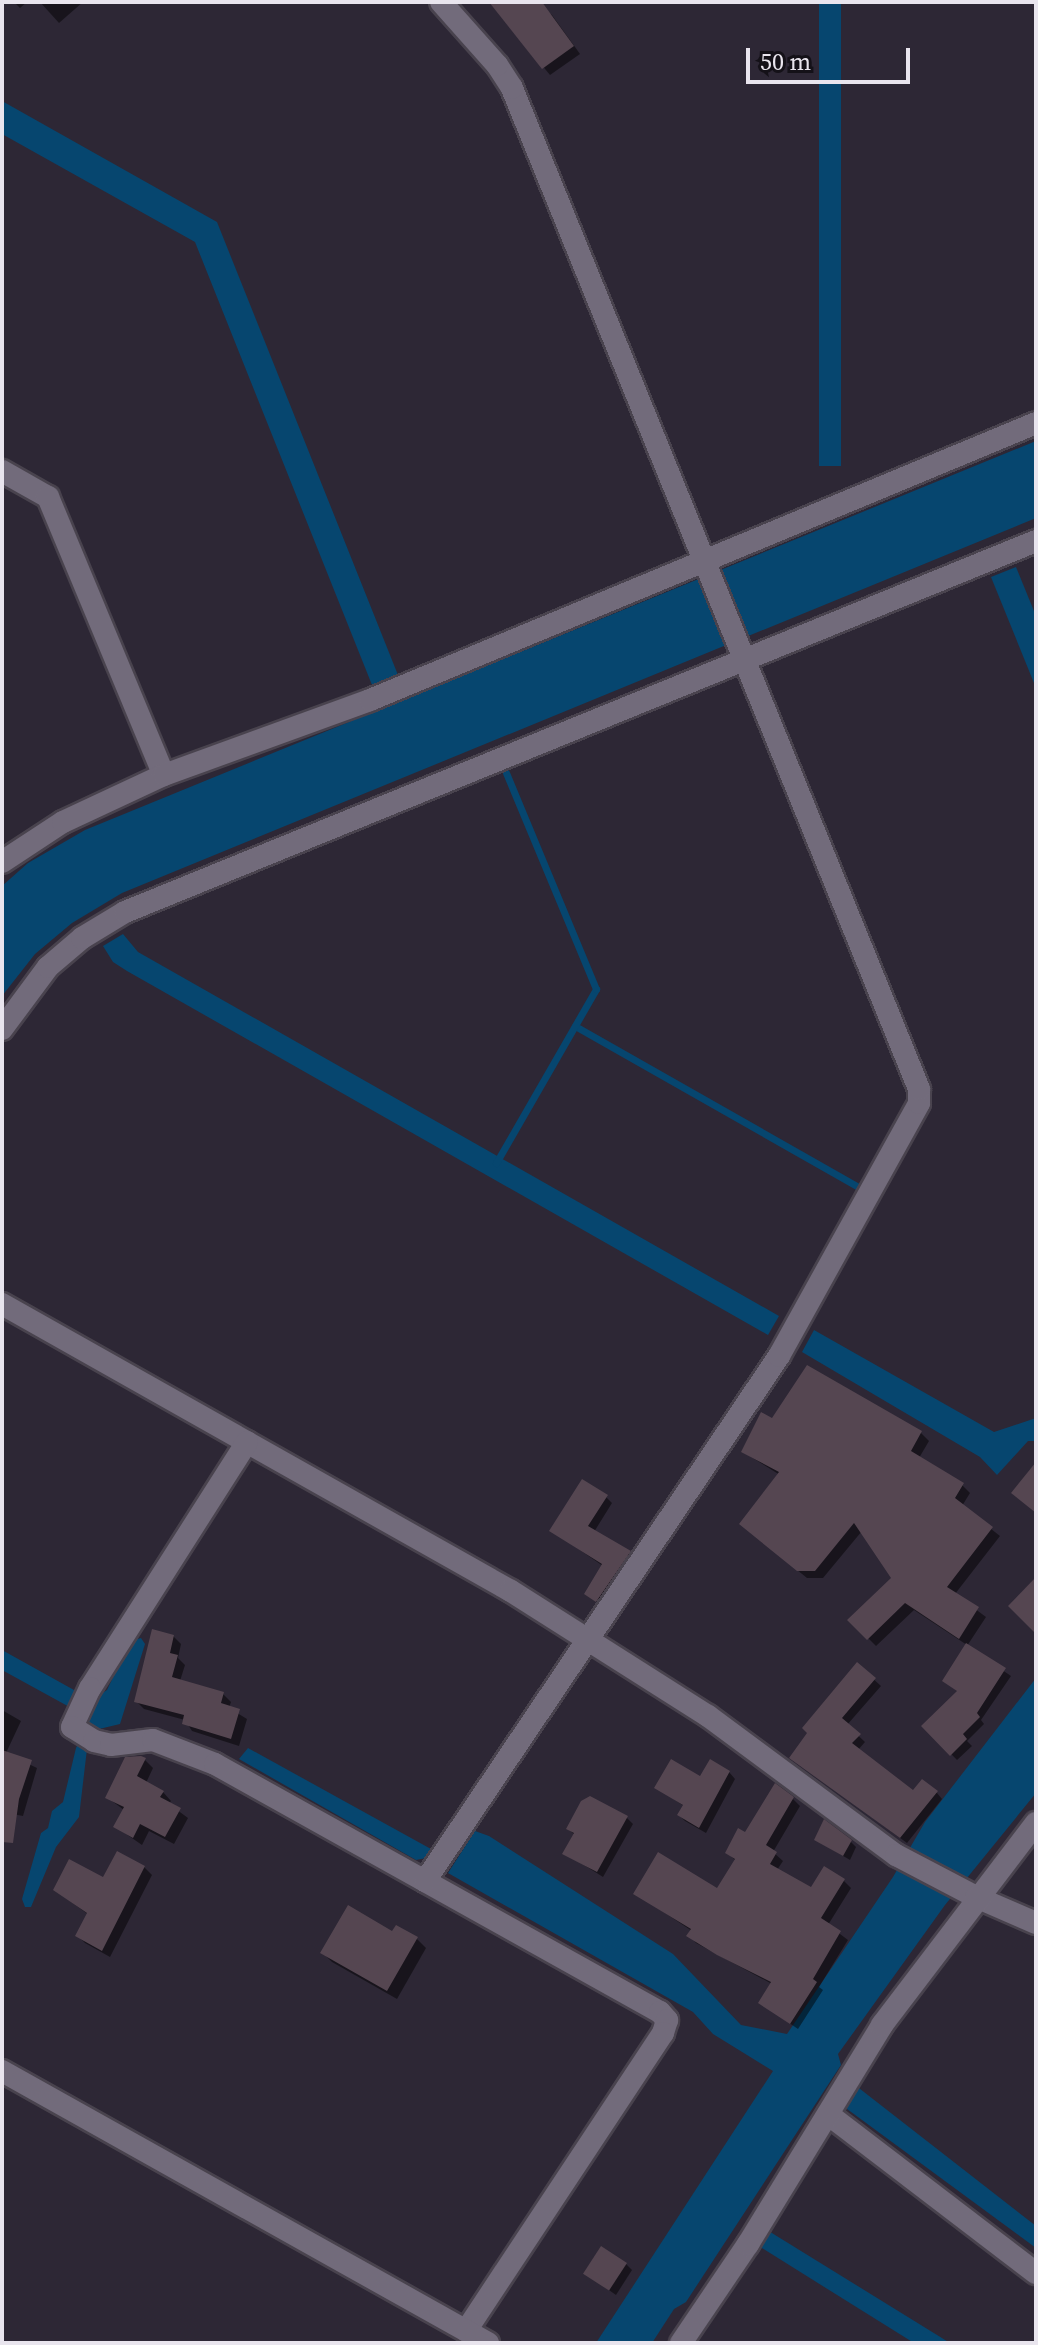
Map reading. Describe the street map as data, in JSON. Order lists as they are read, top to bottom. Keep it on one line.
{"scale_bar":"50 m"}
